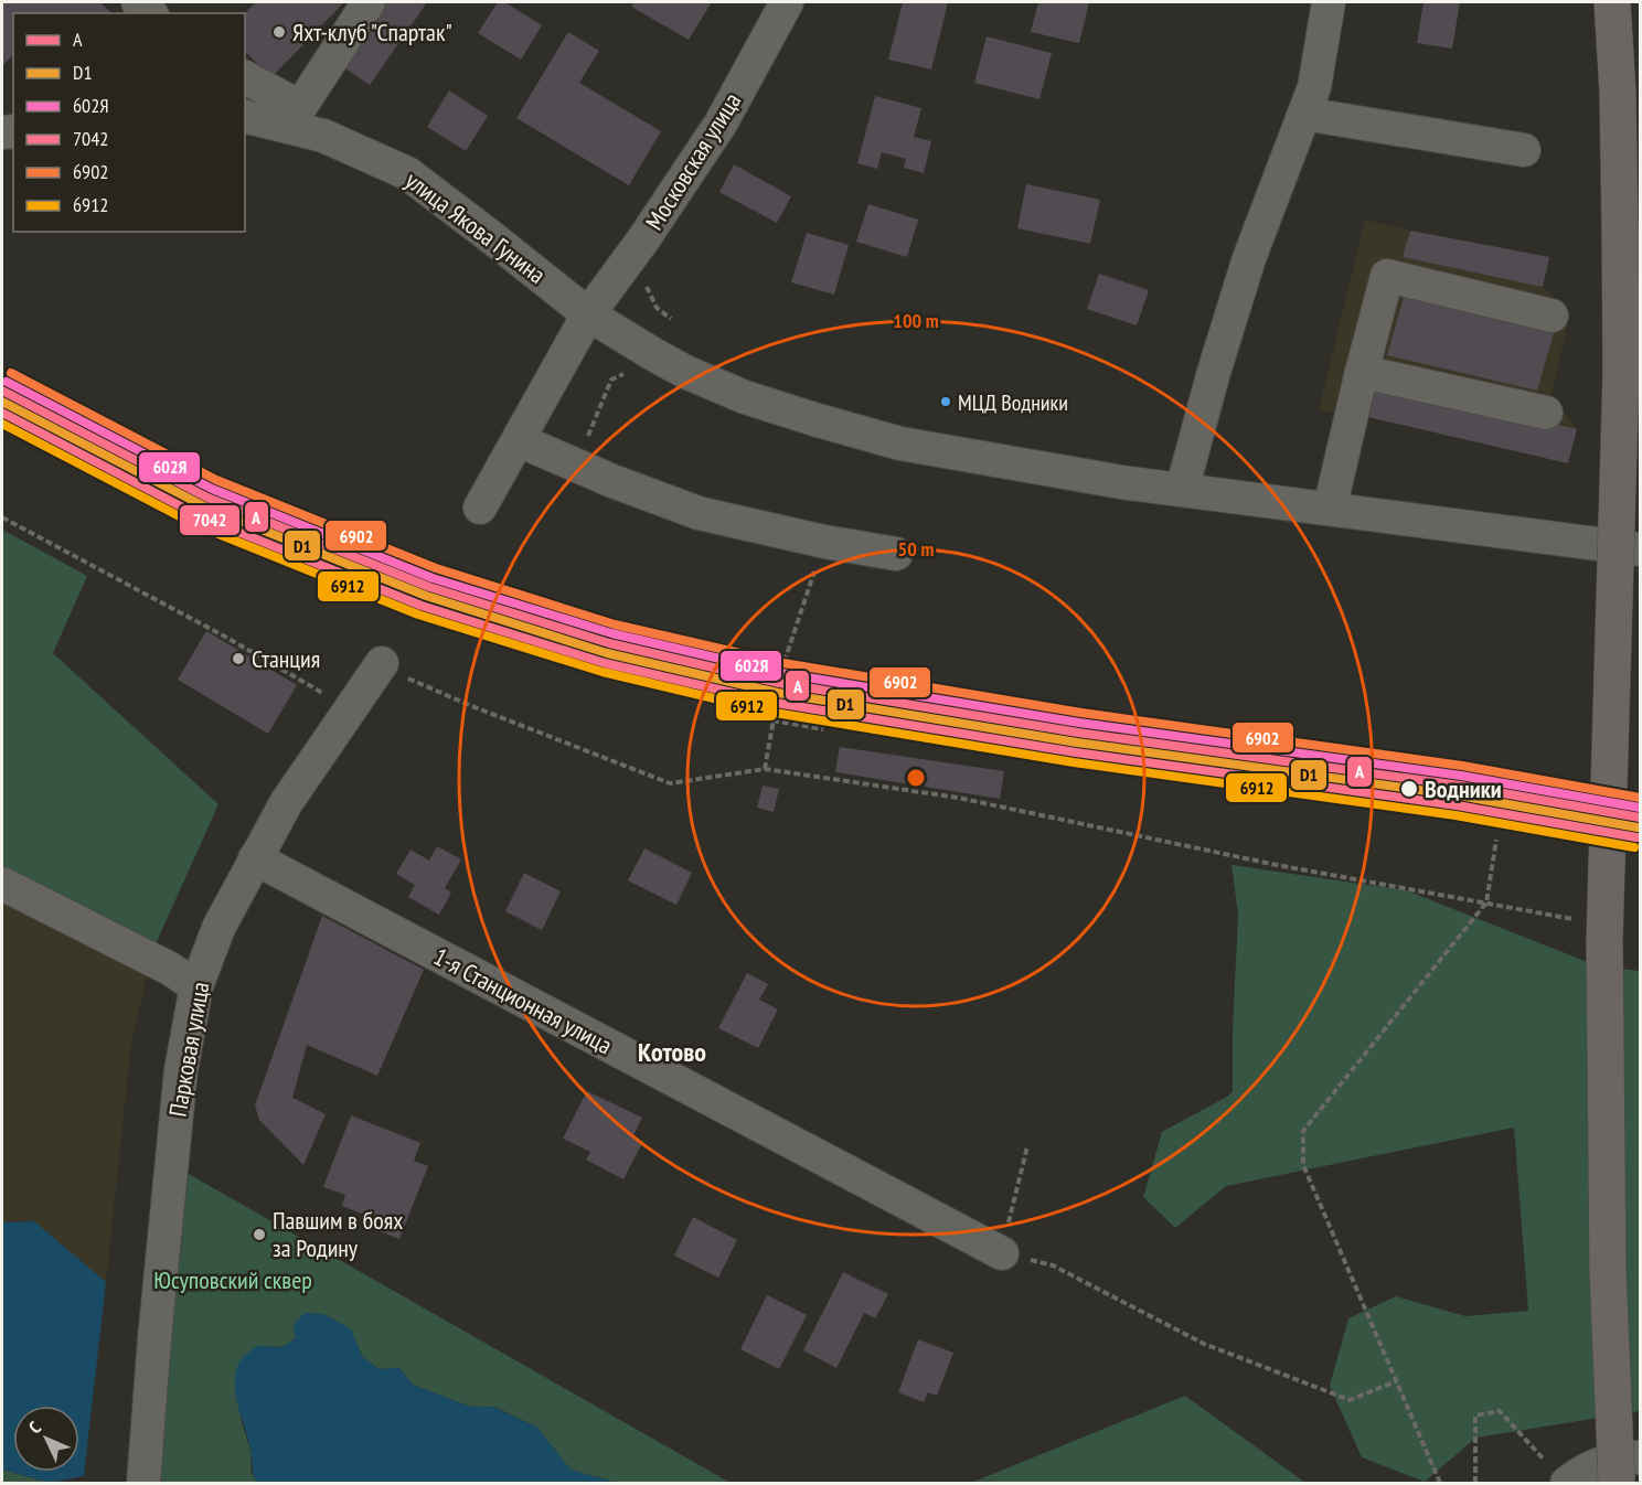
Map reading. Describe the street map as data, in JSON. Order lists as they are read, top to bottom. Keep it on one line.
{"streets":{"street":["Московская улица","улица Якова Гунина","1-я Станционная улица","Парковая улица"]},"crossings":[["Московская улица","улица Якова Гунина"],["1-я Станционная улица","Парковая улица"]],"districts":["Котово"],"parks":["Юсуповский сквер"],"places":["Яхт-клуб \"Спартак\"","МЦД Водники","Станция","Водники","Павшим в боях за Родину"],"lines":["transit line 6902","transit line 602Я","transit line A","transit line D1","transit line 7042","transit line 6912"],"legend":["A","D1","602Я","7042","6902","6912"],"north":"top left","rings":["100 m","50 m"]}
